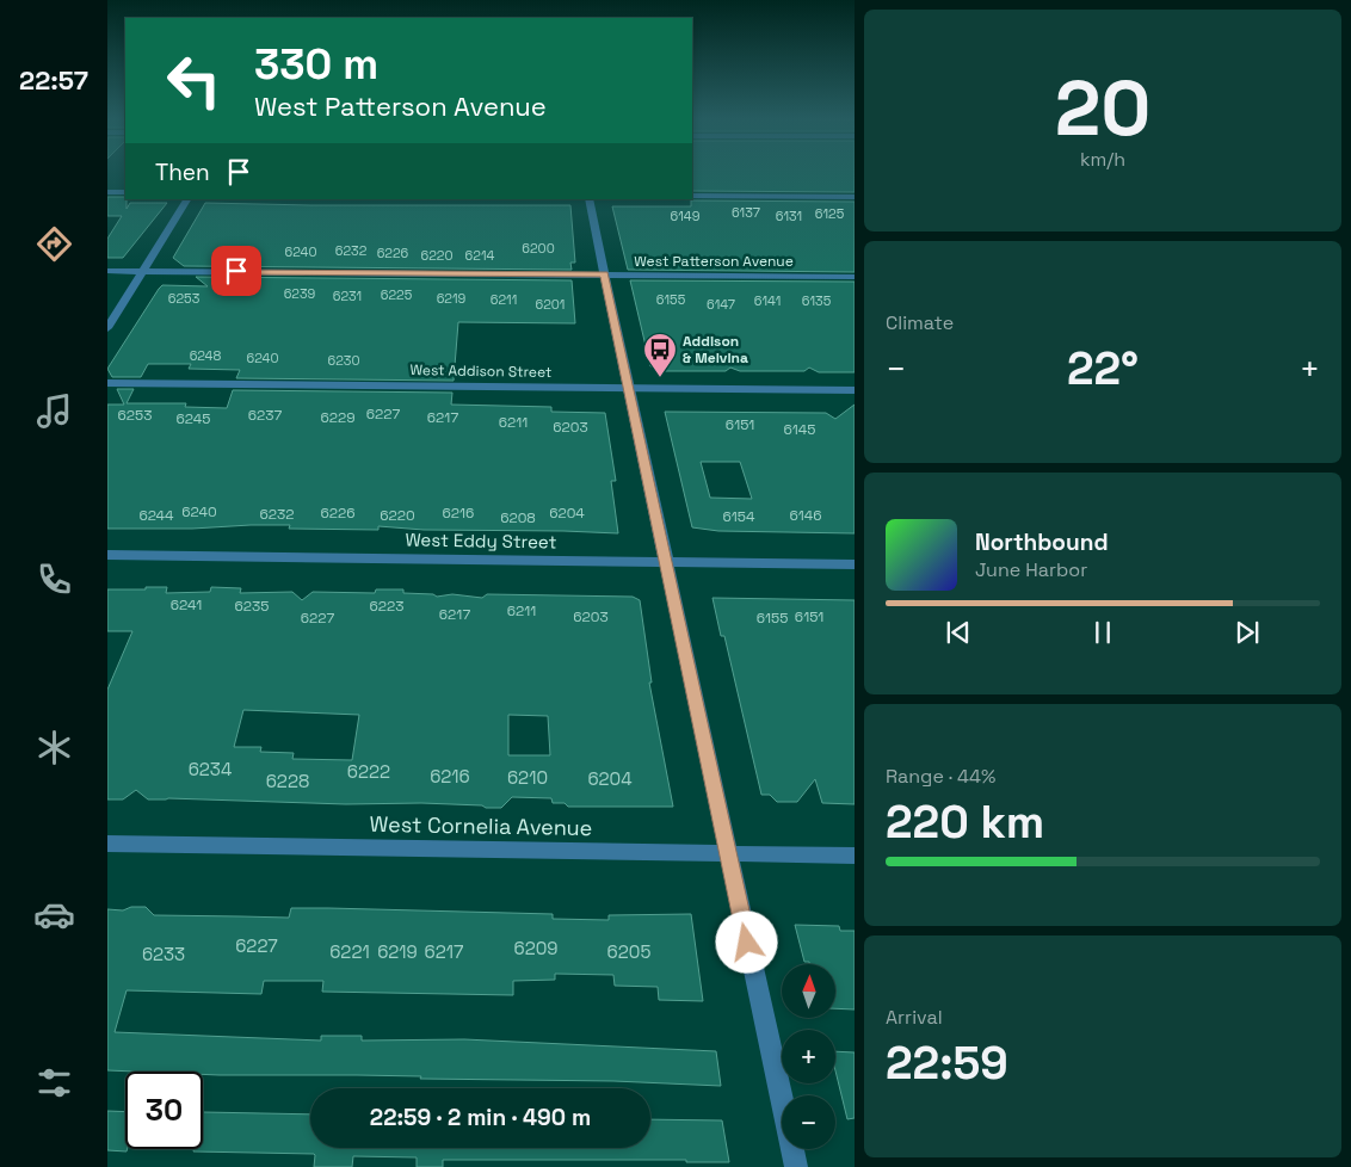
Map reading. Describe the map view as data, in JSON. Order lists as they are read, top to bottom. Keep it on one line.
{"streets":{"street":["West Patterson Avenue","West Addison Street","West Eddy Street","West Cornelia Avenue"]},"places":{"bus stop":["Addison & Melvina"]},"house_numbers":["6137","6125","6149","6131","6200","6232","6240","6226","6220","6214","6239","6225","6231","6253","6219","6211","6155","6141","6135","6201","6147","6248","6240","6230","6227","6253","6237","6229","6217","6245","6211","6151","6203","6145","6240","6226","6216","6204","6232","6244","6220","6146","6154","6208","6241","6235","6223","6211","6217","6203","6151","6227","6155","6234","6222","6216","6210","6204","6228","6227","6209","6221","6219","6217","6205","6233"],"north":"top","page":{"tabs":"22:57","tile":[["20","km/h"],"Climate",["Range · 44%","220 km"],["Arrival","22:59"]],"turn":["330 m","West Patterson Avenue"],"then":"Then","heat":["−","22°","+"],"song":["Northbound","June Harbor"],"map_buttons":["+","−"],"limit":"30","trip":"22:59 · 2 min · 490 m"}}
